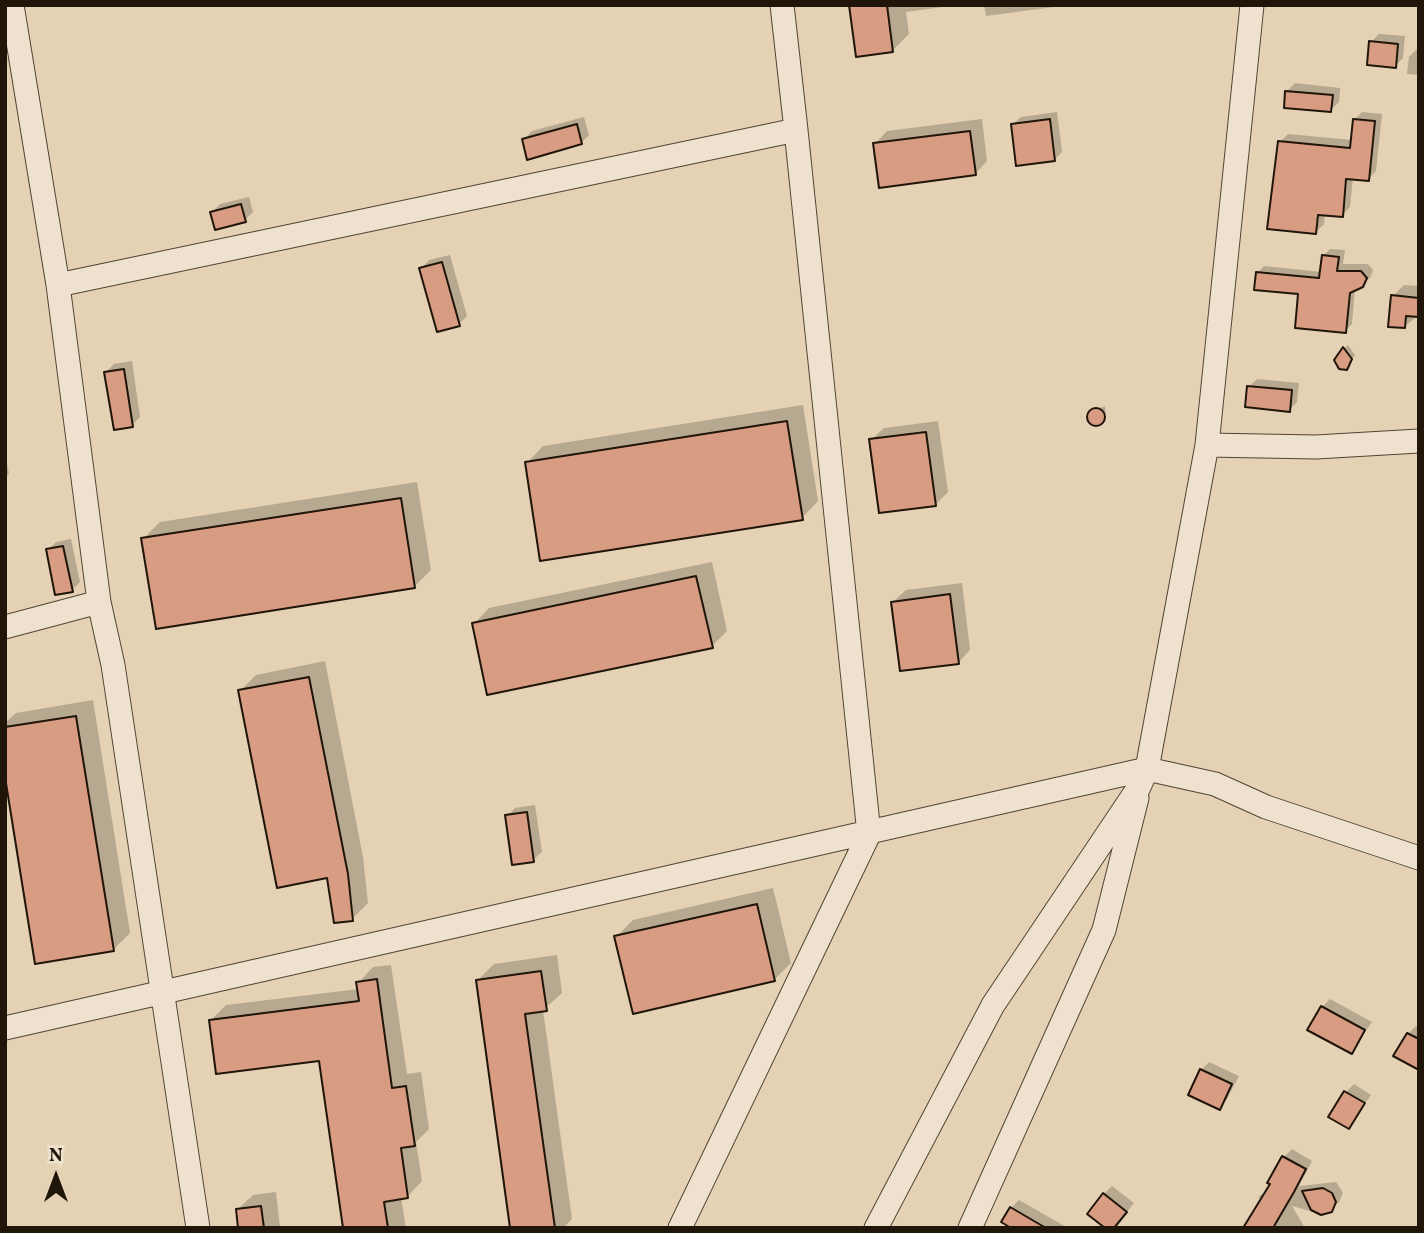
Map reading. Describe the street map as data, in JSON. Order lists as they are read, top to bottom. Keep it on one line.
{"north":"top"}
